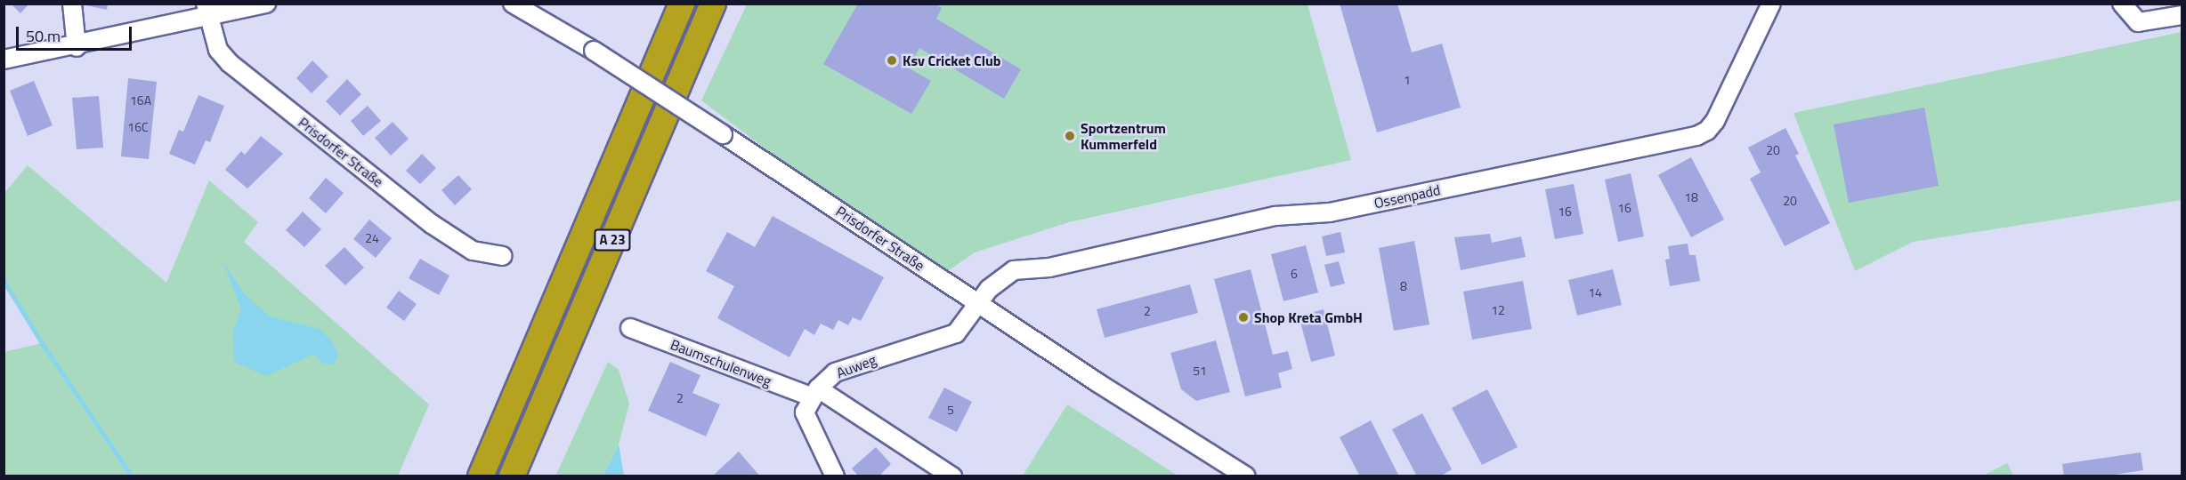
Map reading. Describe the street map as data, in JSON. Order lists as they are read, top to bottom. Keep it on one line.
{"streets":{"highway":["A 23"],"street":["Prisdorfer Straße","Ossenpadd","Baumschulenweg","Auweg"]},"crossings":[["Prisdorfer Straße","Ossenpadd"],["Prisdorfer Straße","Auweg"],["Ossenpadd","Auweg"],["Baumschulenweg","Auweg"]],"places":["Ksv Cricket Club","Sportzentrum Kummerfeld","Shop Kreta GmbH"],"house_numbers":["1","16A","16C","20","18","20","16","16","24","6","8","14","12","2","51","2","5"],"scale_bar":"50 m"}
